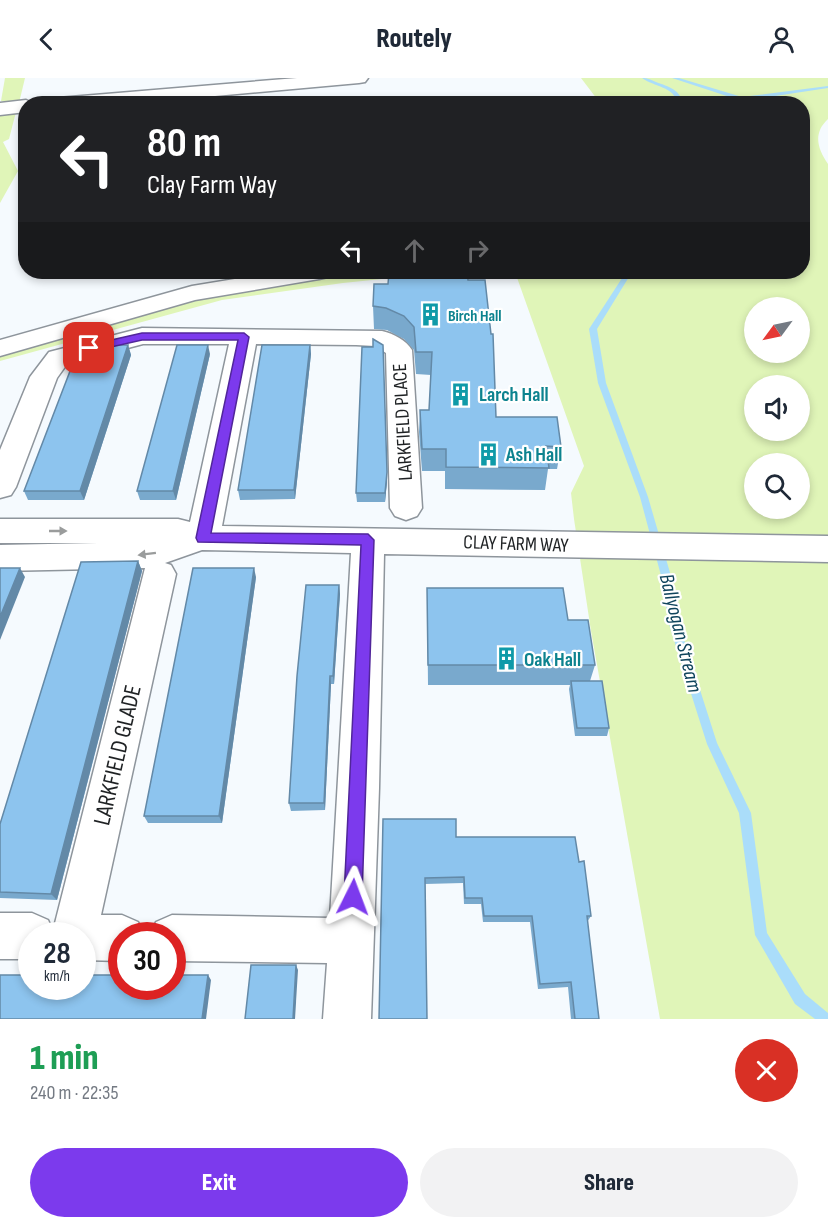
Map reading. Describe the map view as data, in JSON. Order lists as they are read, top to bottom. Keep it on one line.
{"streets":{"street":["LARKFIELD PLACE","CLAY FARM WAY","LARKFIELD GLADE"]},"water":["Ballyogan Stream"],"places":{"building":["Birch Hall","Larch Hall","Ash Hall","Oak Hall"]},"north":"bottom left","page":{"header":"Routely","turn":["80 m","Clay Farm Way"],"speed":"28 km/h","limit":"30","heading":["1 min","240 m · 22:35"],"buttons":["Exit","Share"]}}
